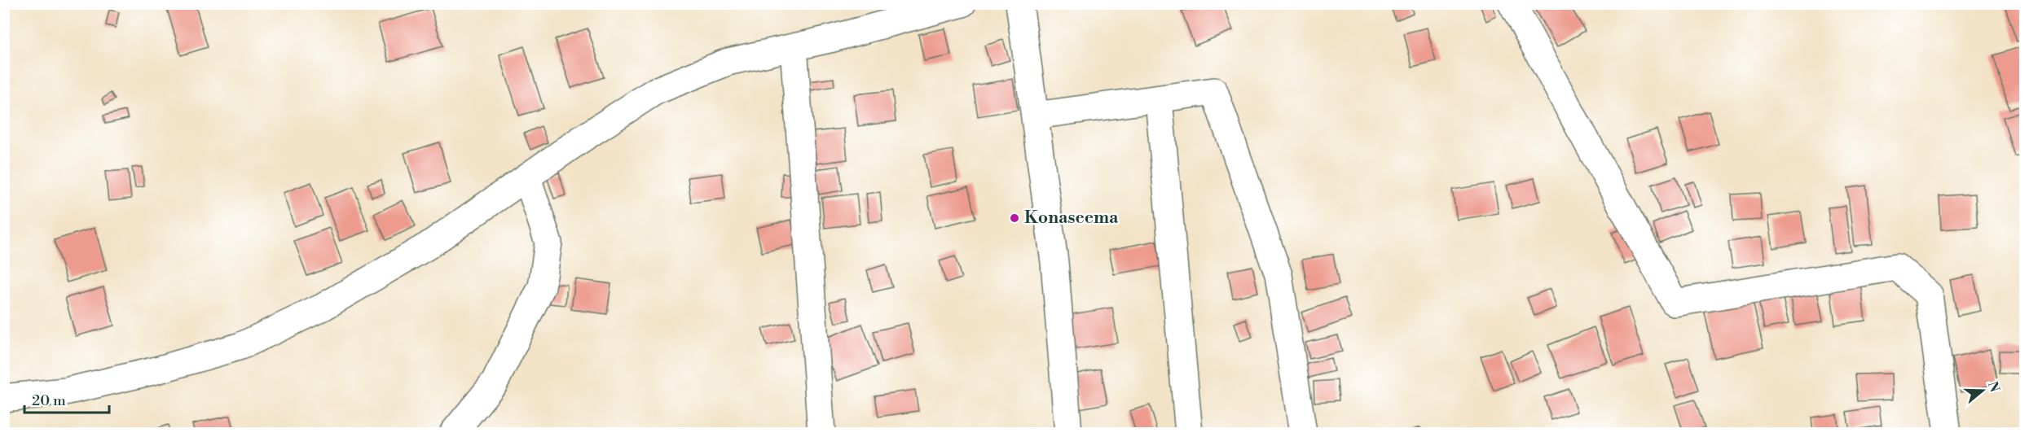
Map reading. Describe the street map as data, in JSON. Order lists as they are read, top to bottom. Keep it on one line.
{"places":["Konaseema"],"scale_bar":"20 m","north":"right"}
